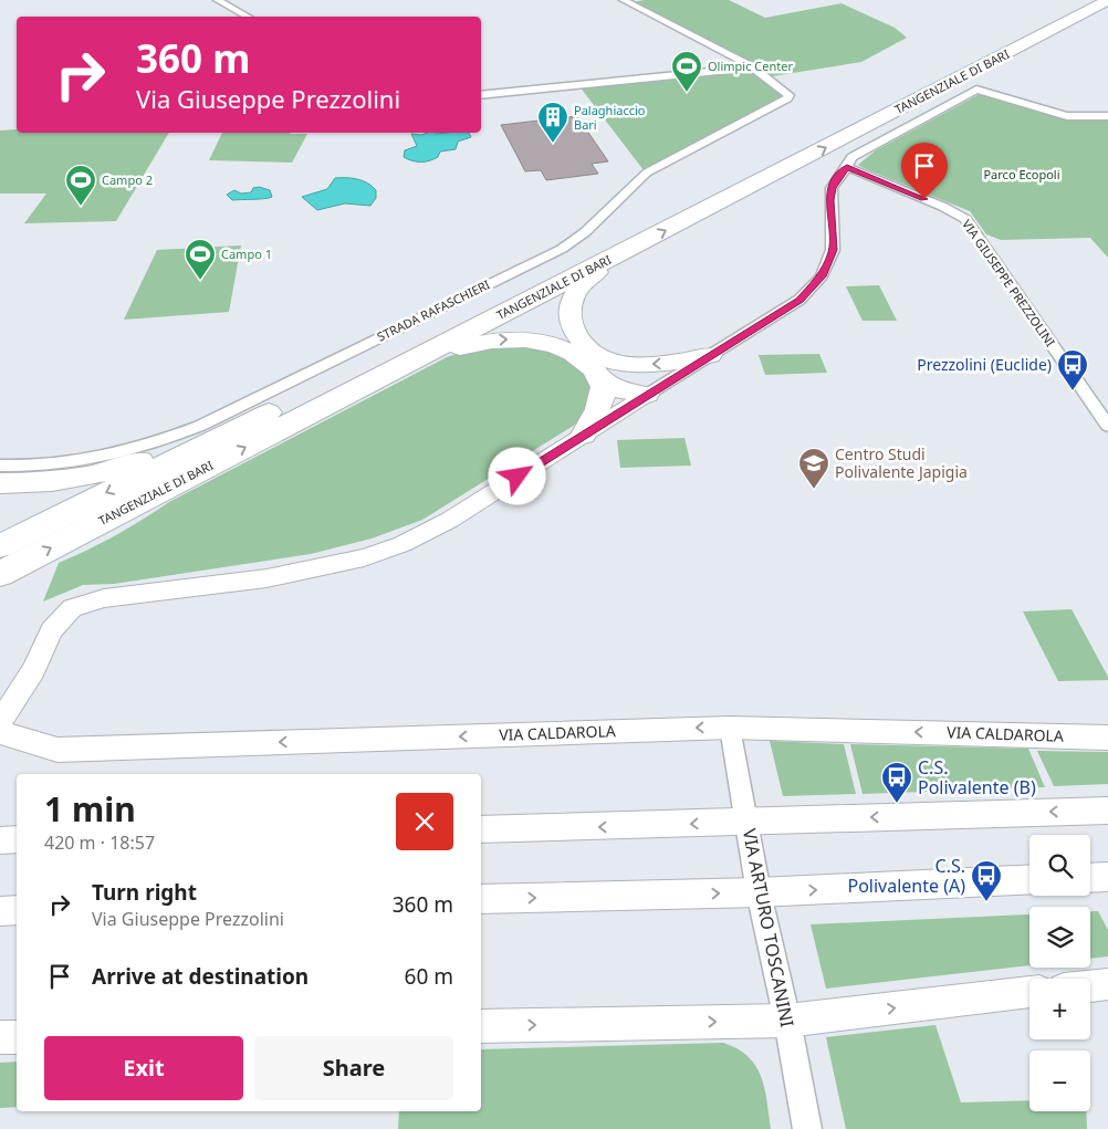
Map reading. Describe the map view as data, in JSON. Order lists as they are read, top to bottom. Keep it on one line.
{"streets":{"highway":["TANGENZIALE DI BARI"],"street":["VIA GIUSEPPE PREZZOLINI","STRADA RAFASCHIERI","VIA CALDAROLA","VIA ARTURO TOSCANINI"]},"crossings":[["VIA CALDAROLA","VIA ARTURO TOSCANINI"]],"parks":["Parco Ecopoli"],"places":{"sports":["Olimpic Center","Campo 2","Campo 1"],"building":["Palaghiaccio Bari"],"bus stop":["Prezzolini (Euclide)","C.S. Polivalente (B)","C.S. Polivalente (A)"],"school or university":["Centro Studi Polivalente Japigia"]},"page":{"turn":["360 m","Via Giuseppe Prezzolini"],"heading":["1 min","420 m · 18:57"],"map_buttons":["+","−"],"list":[{"name":"Turn right","note":"Via Giuseppe Prezzolini","value":"360 m"},{"name":"Arrive at destination","value":"60 m"}],"buttons":["Exit","Share"]}}
